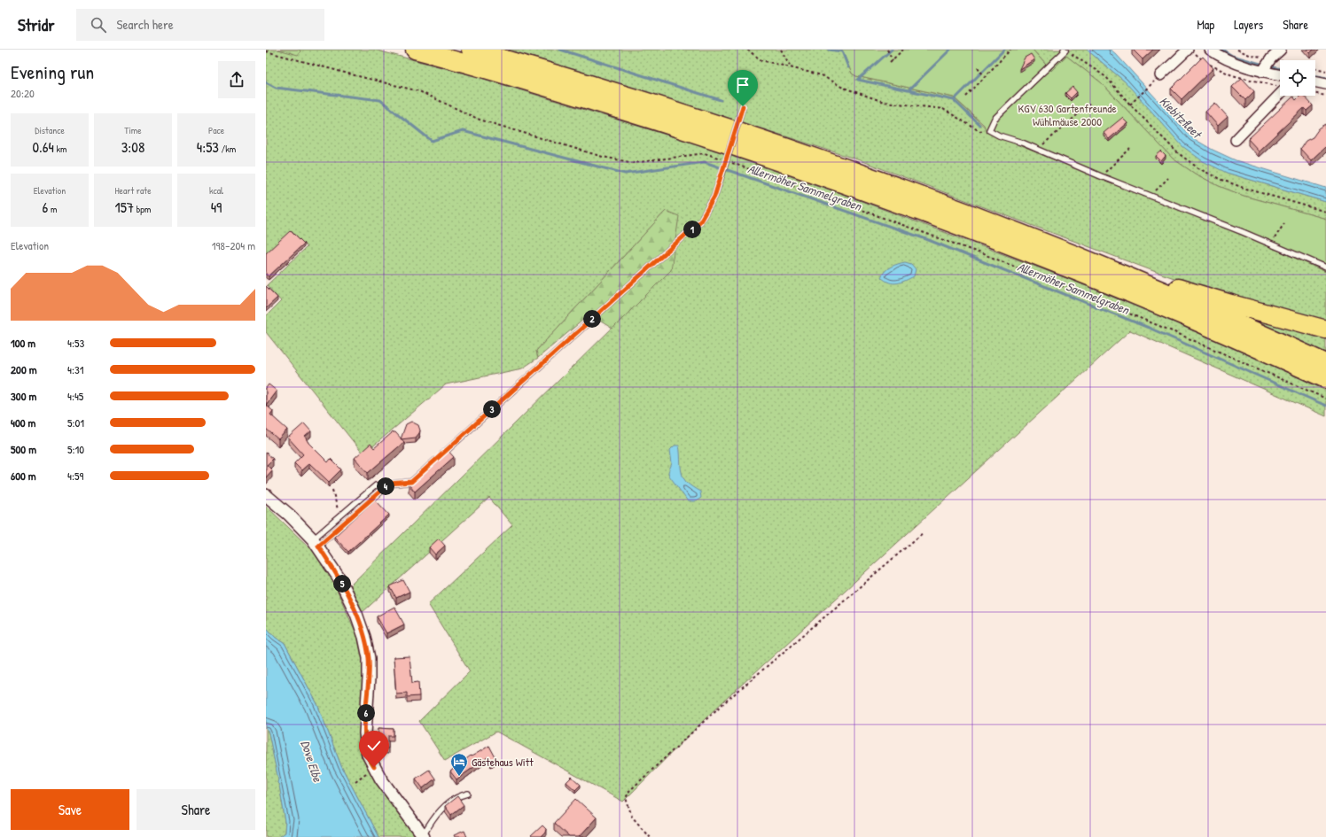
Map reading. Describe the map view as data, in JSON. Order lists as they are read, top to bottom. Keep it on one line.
{"water":["Kiebitzfleet","Allermöher Sammelgraben","Dove Elbe"],"parks":["KGV 630 Gartenfreunde Wühlmäuse 2000"],"places":{"hotel":["Gästehaus Witt"]},"page":{"header":"Stridr","search":"Search here","nav":["Map","Layers","Share"],"heading":["Evening run","20:20"],"stats":[["Distance","0.64 km"],["Time","3:08"],["Pace","4:53 /km"],["Elevation","6 m"],["Heart rate","157 bpm"],["kcal","49"]],"pins":["1","2","3","4","5","6"],"chart":["Elevation","198–204 m"],"list":[{"name":"100 m","note":"4:53"},{"name":"200 m","note":"4:31"},{"name":"300 m","note":"4:45"},{"name":"400 m","note":"5:01"},{"name":"500 m","note":"5:10"},{"name":"600 m","note":"4:59"}],"buttons":["Save","Share"]}}
